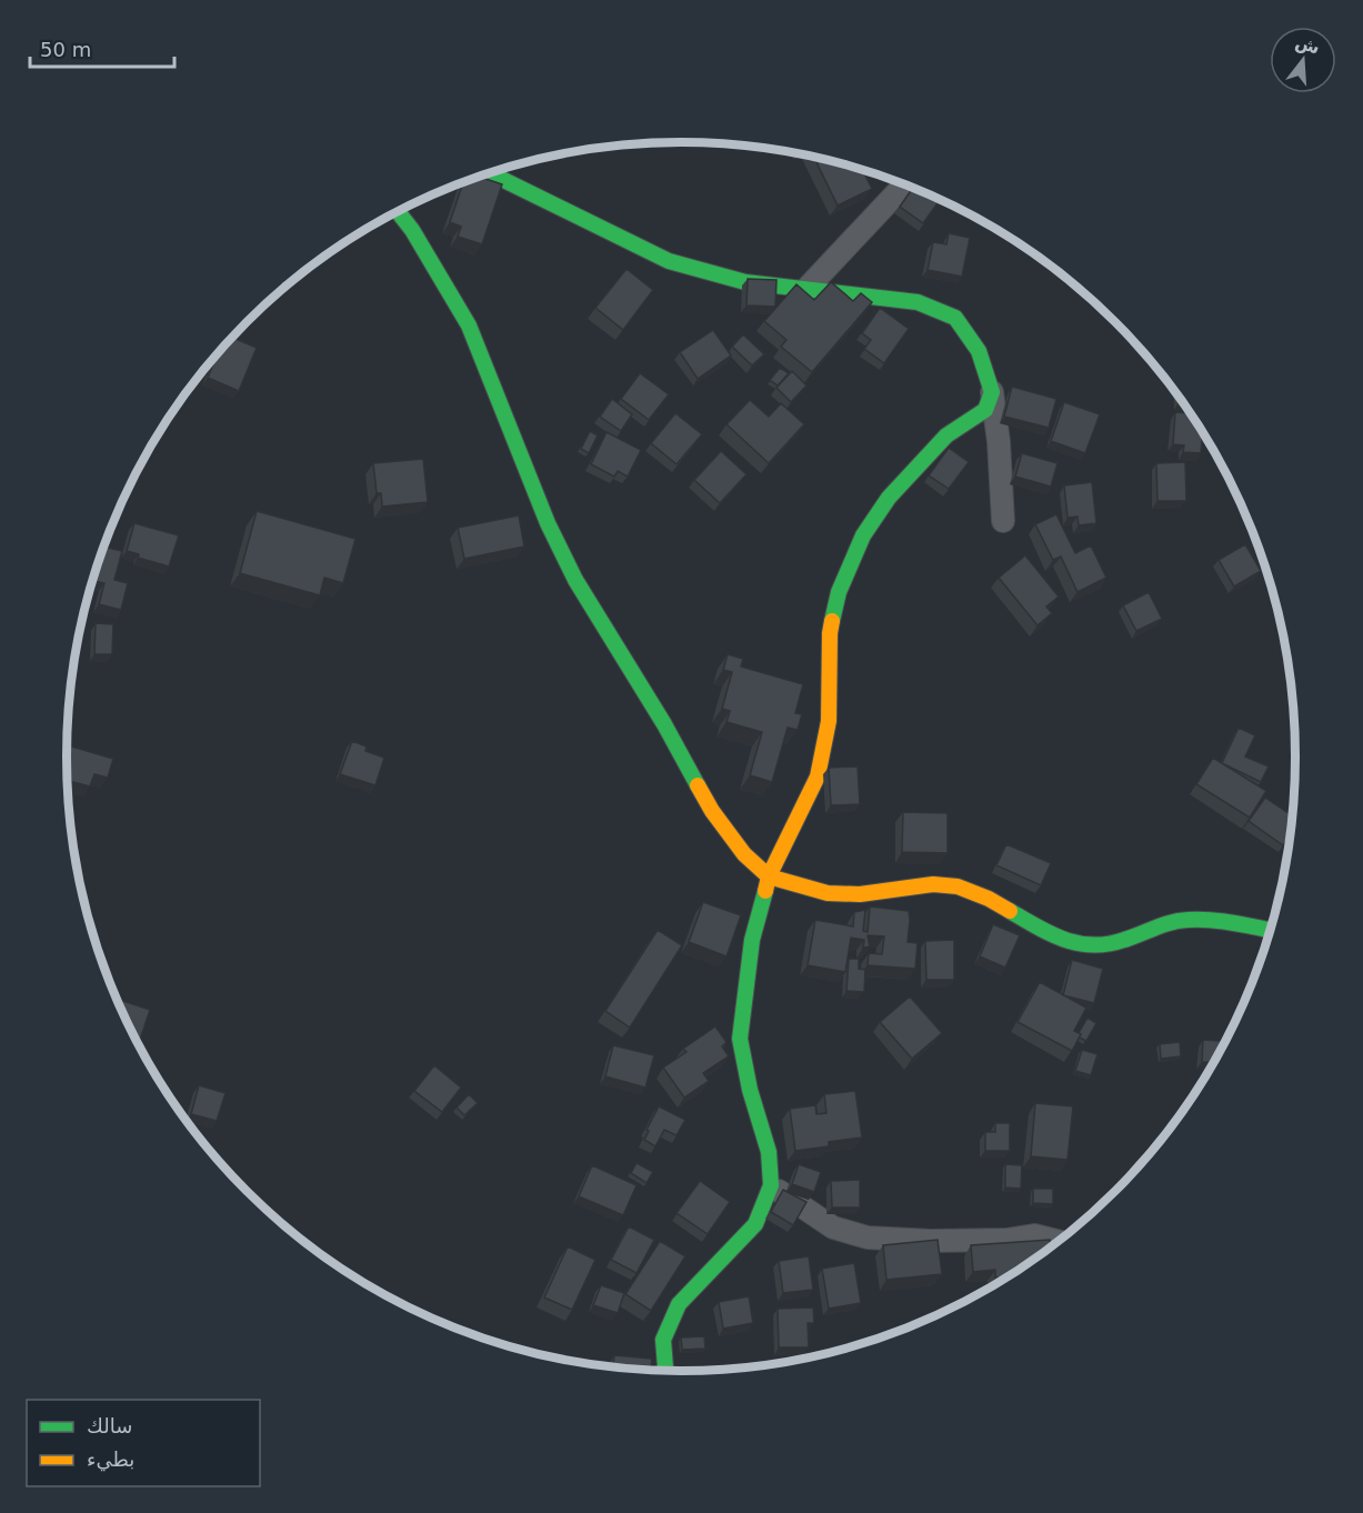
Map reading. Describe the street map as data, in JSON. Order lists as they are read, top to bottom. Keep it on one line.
{"legend":["سالك","بطيء"],"scale_bar":"50 m","north":"top"}
